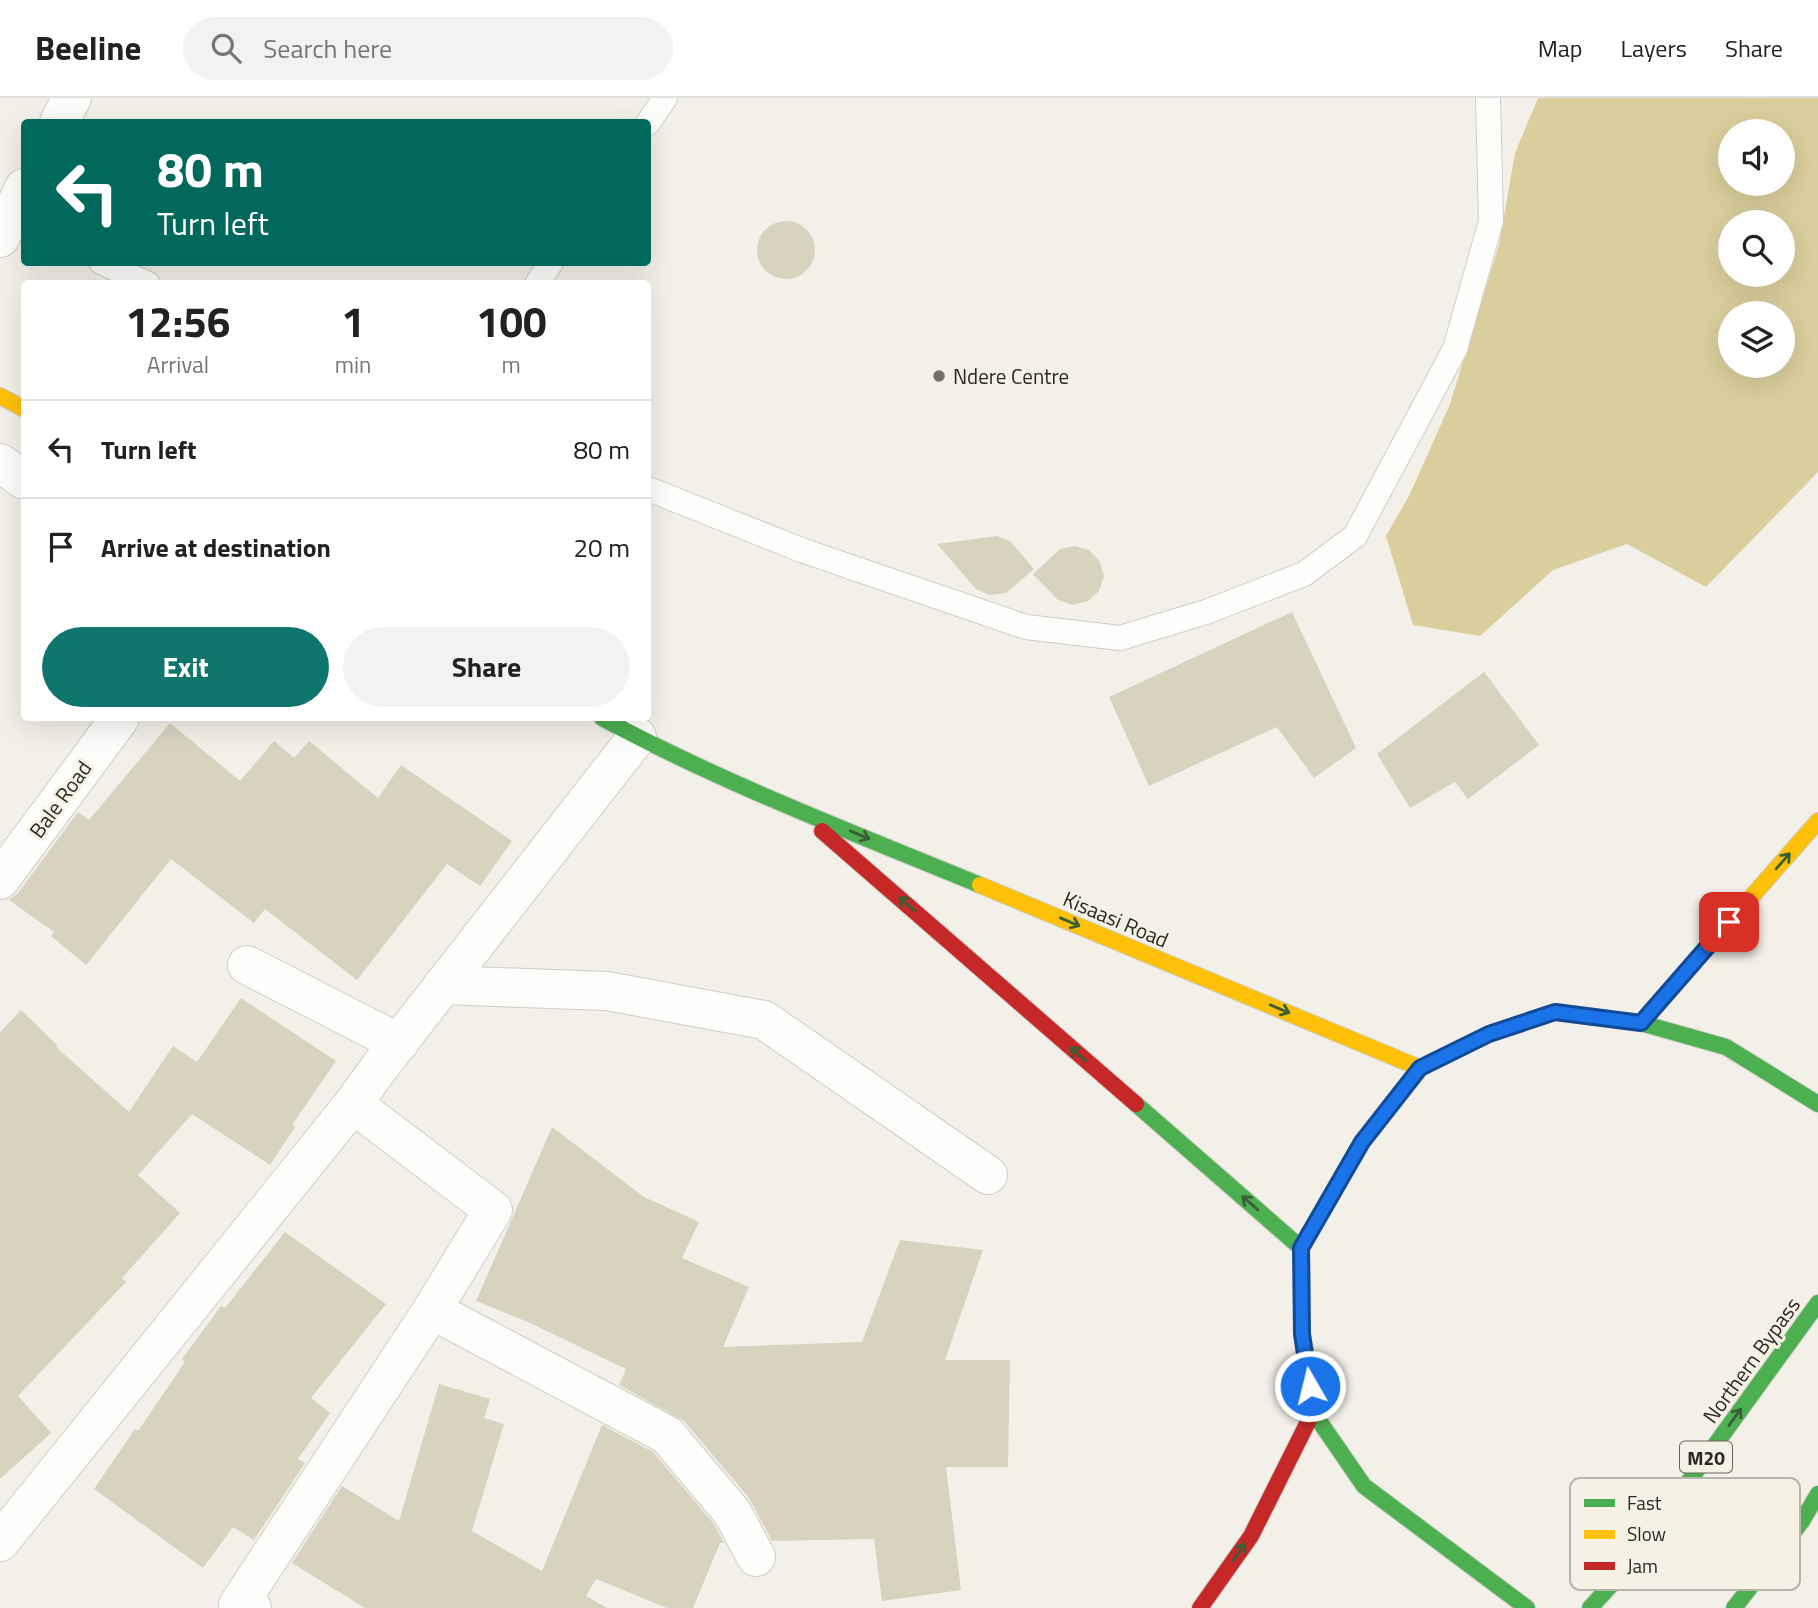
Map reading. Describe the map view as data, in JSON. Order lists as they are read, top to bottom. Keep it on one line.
{"streets":{"main road":["Kisaasi Road","Northern Bypass","M20"],"street":["Bale Road"]},"one_way":["Northern Bypass"],"places":["Ndere Centre"],"legend":["Fast","Slow","Jam"],"page":{"header":"Beeline","search":"Search here","nav":["Map","Layers","Share"],"turn":["80 m","Turn left"],"eta":["12:56","Arrival","1","min","100","m"],"list":[{"name":"Turn left","value":"80 m"},{"name":"Arrive at destination","value":"20 m"}],"buttons":["Exit","Share"]}}
